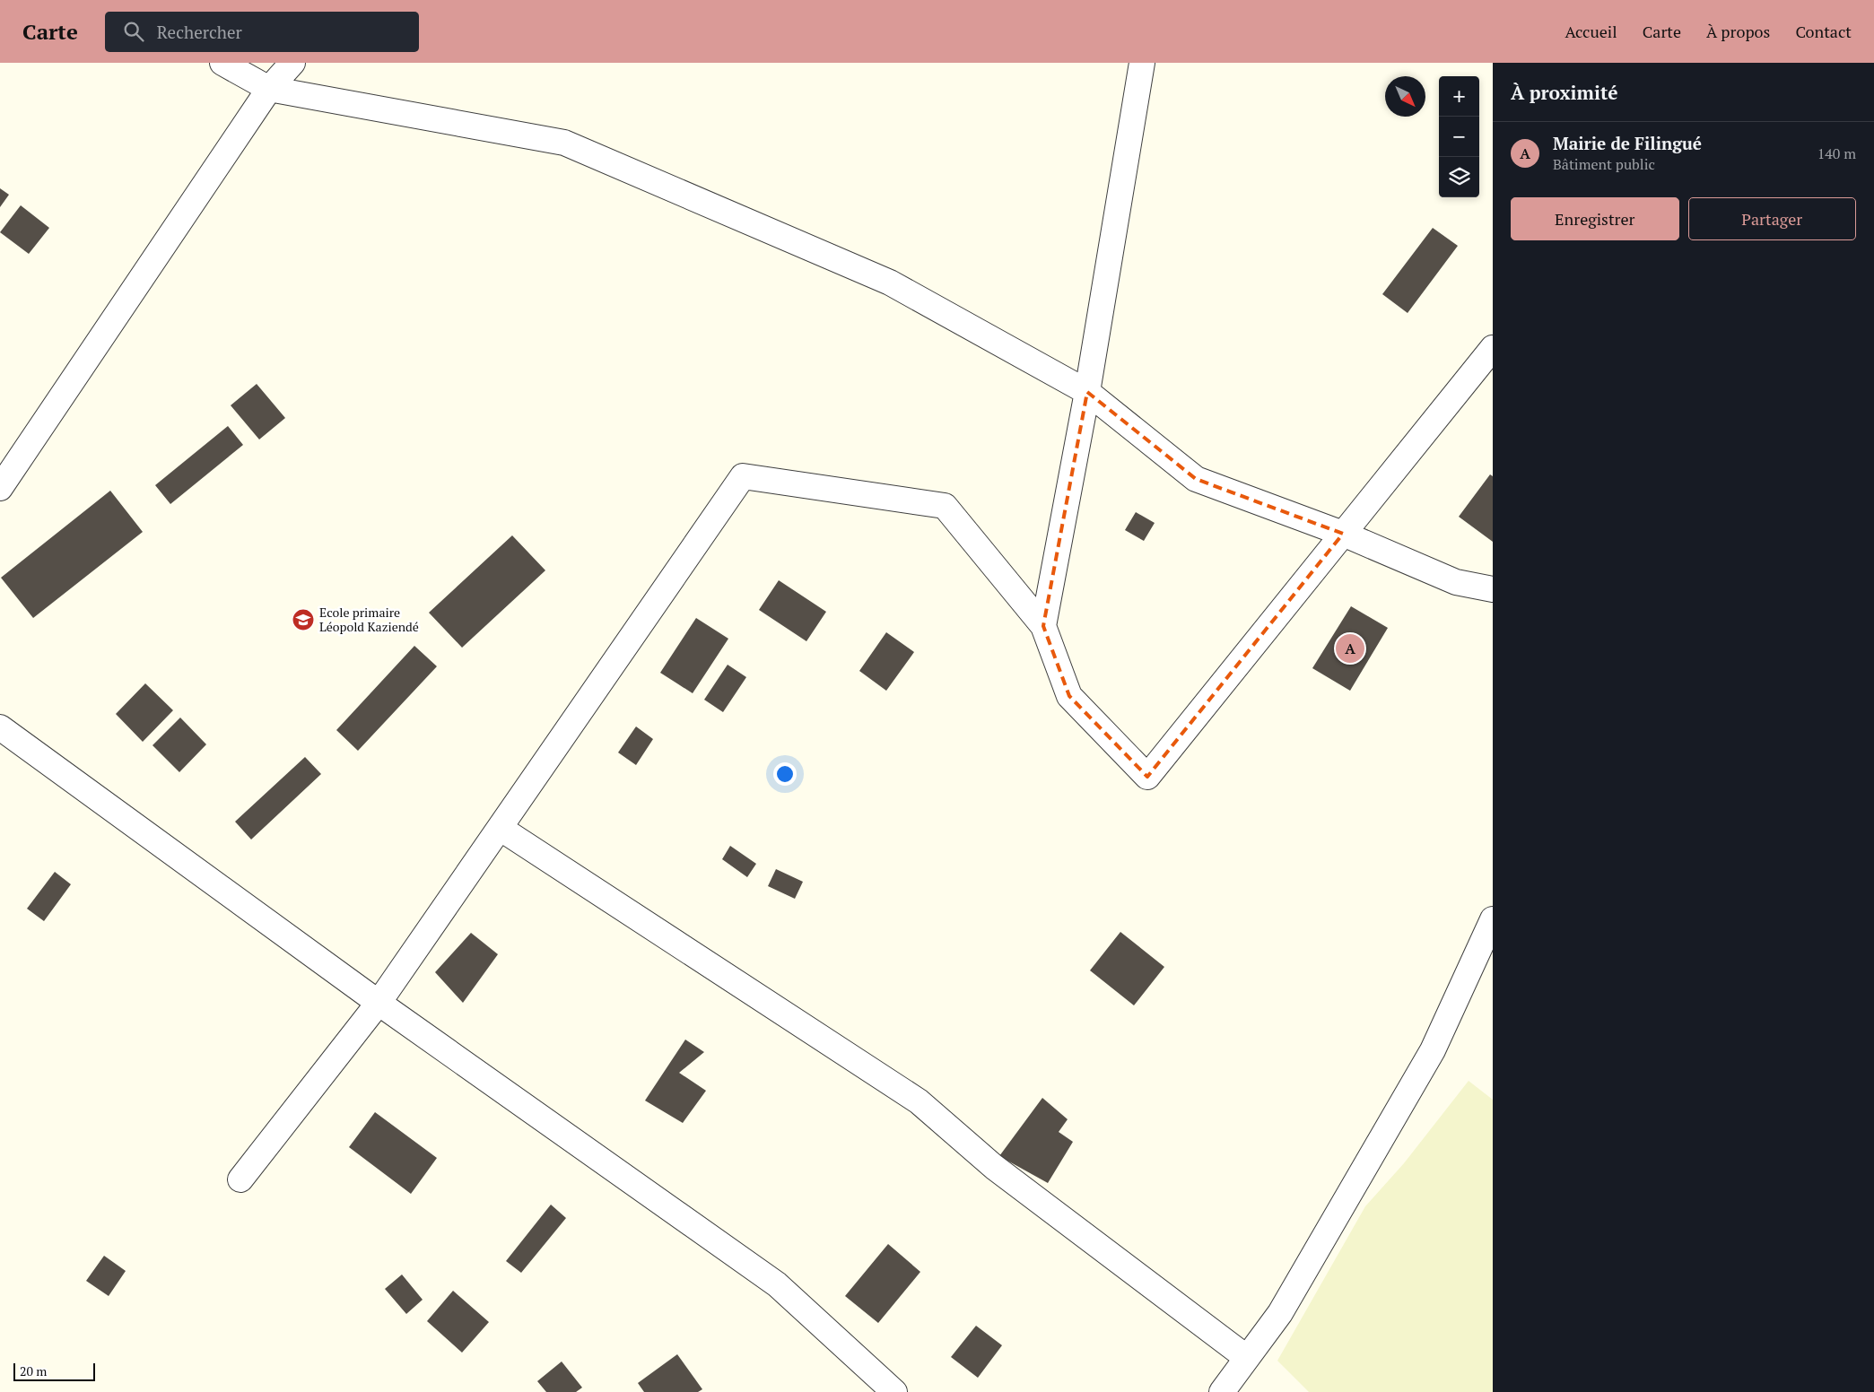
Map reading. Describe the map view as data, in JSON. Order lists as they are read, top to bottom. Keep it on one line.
{"places":{"school or university":["Ecole primaire Léopold Kaziendé"]},"scale_bar":"20 m","north":"bottom right","page":{"header":"Carte","search":"Rechercher","nav":["Accueil","Carte","À propos","Contact"],"heading":"À proximité","map_buttons":["+","−"],"list":[{"mark":"A","name":"Mairie de Filingué","note":"Bâtiment public","value":"140 m"}],"buttons":["Enregistrer","Partager"],"pins":"A","scale":"20 m"}}
